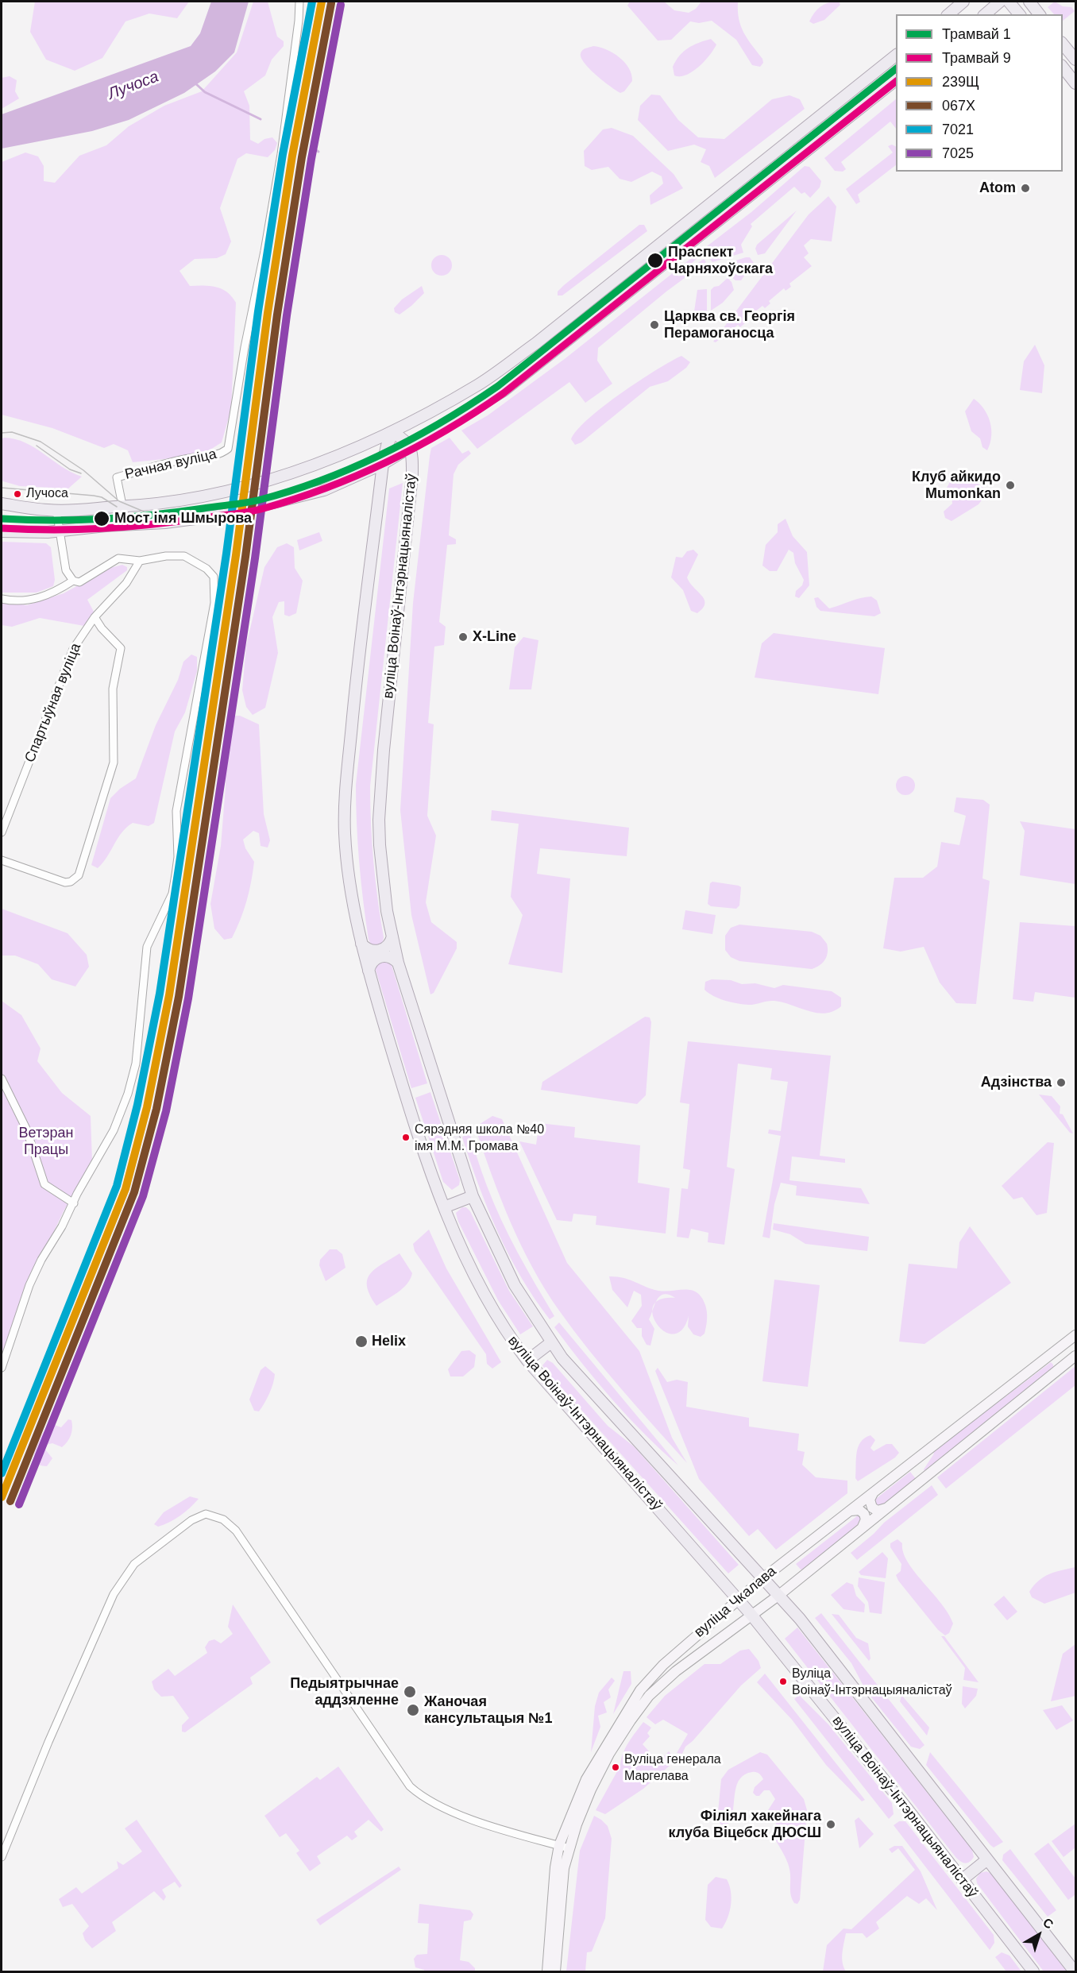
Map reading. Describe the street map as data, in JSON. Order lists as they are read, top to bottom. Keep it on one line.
{"streets":{"main road":["вуліца Воінаў-Інтэрнацыяналістаў","вуліца Чкалава"],"street":["Рачная вуліца","Спартыўная вуліца"]},"crossings":[["вуліца Воінаў-Інтэрнацыяналістаў","вуліца Чкалава"]],"water":["Лучоса"],"parks":["Ветэран Працы"],"places":["Atom","Праспект Чарняхоўскага","Царква св. Георгія Перамоганосца","Клуб айкидо Mumonkan","Лучоса","Мост імя Шмырова","X-Line","Адзінства","Сярэдняя школа №40 імя М.М. Громава","Helix","Вуліца Воінаў-Інтэрнацыяналістаў","Педыятрычнае аддзяленне","Жаночая кансультацыя №1","Вуліца генерала Маргелава","Філіял хакейнага клуба Віцебск ДЮСШ"],"lines":["transit line 239Щ","transit line 7021","transit line 067Х","transit line 7025","tram line 1","tram line 9"],"legend":["Трамвай 1","Трамвай 9","239Щ","067Х","7021","7025"],"north":"top right"}
